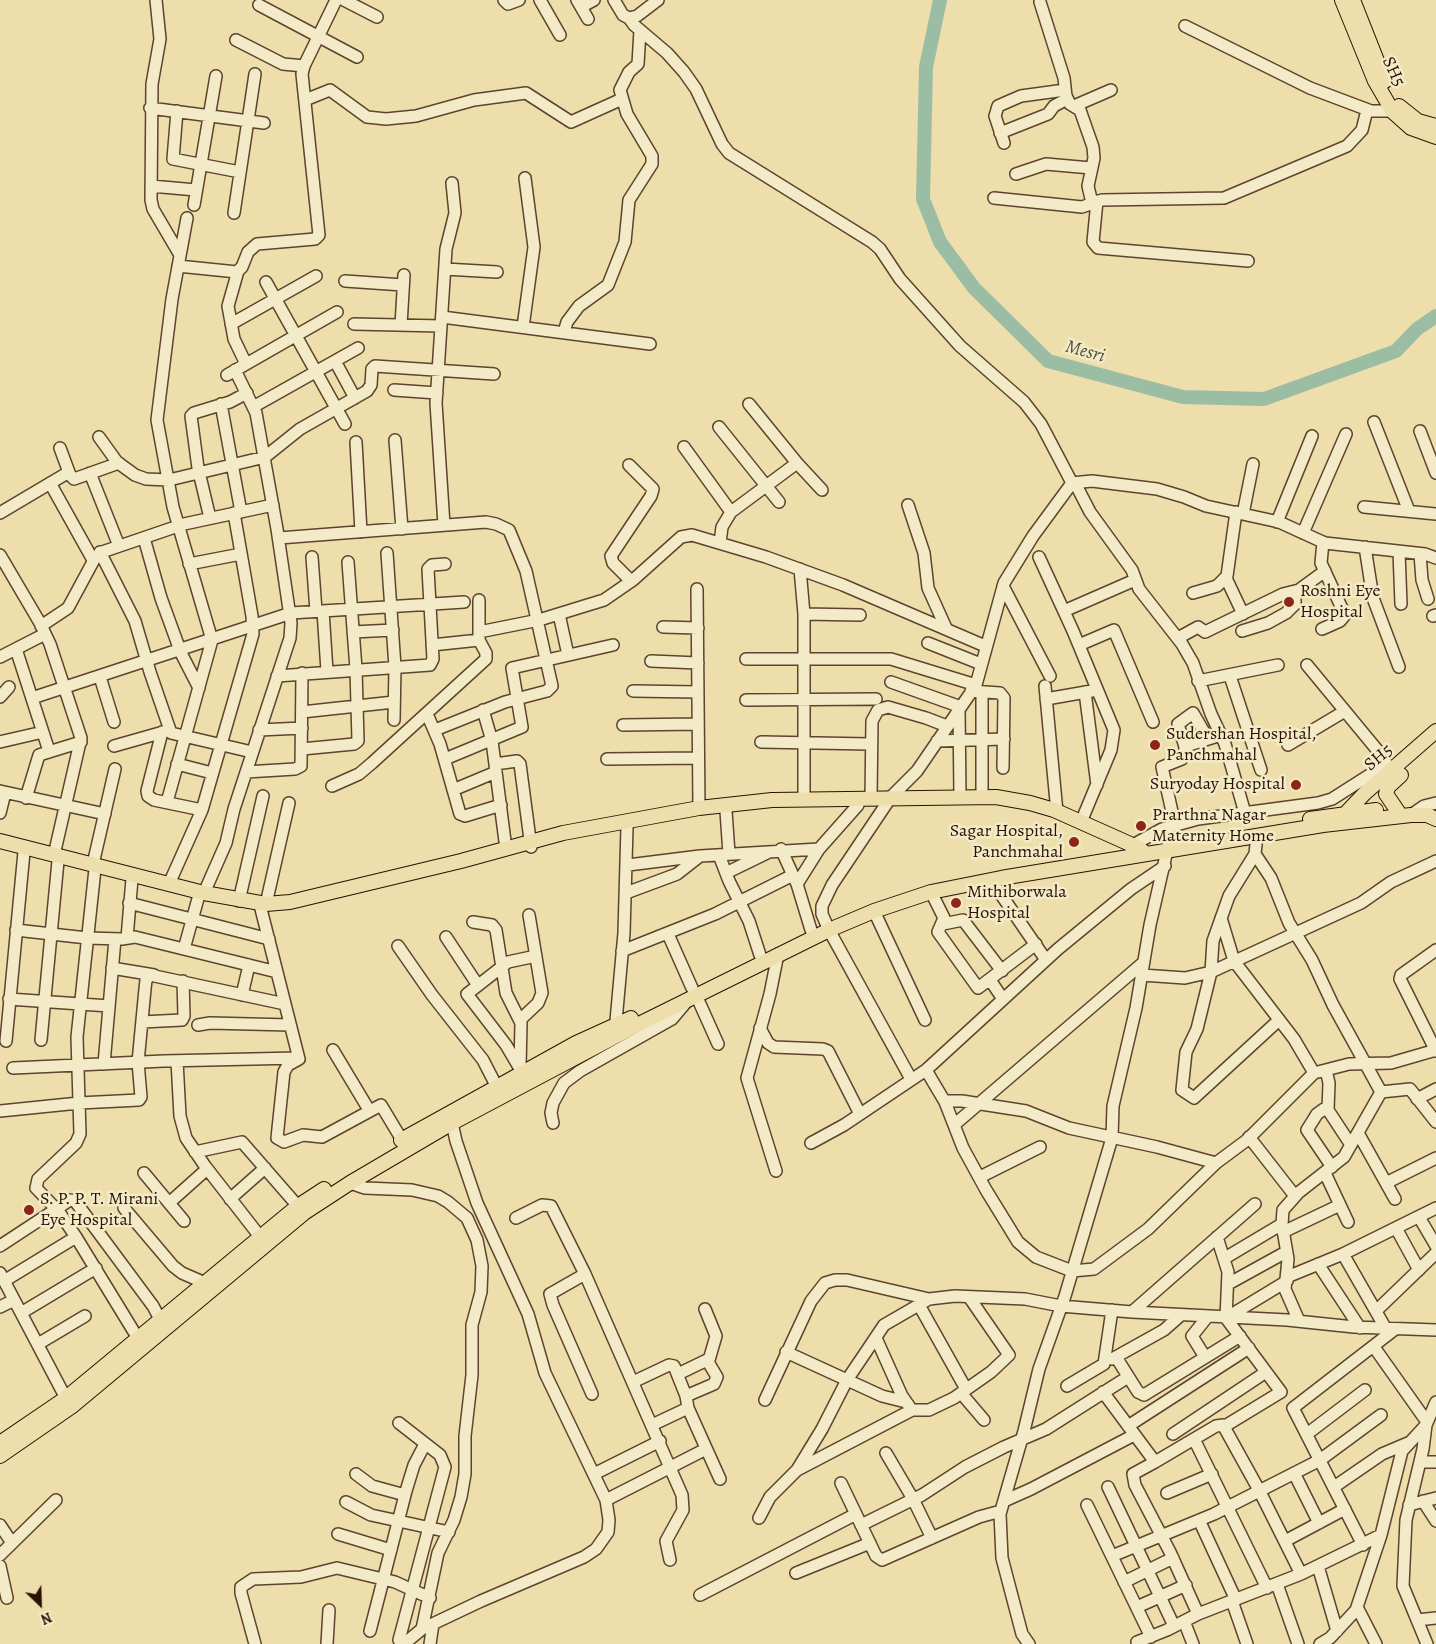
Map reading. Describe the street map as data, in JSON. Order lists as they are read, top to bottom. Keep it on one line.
{"streets":{"main road":["SH5"]},"water":["Mesri"],"places":["Roshni Eye Hospital","Sudershan Hospital, Panchmahal","Suryoday Hospital","Prarthna Nagar Maternity Home","Sagar Hospital, Panchmahal","Mithiborwala Hospital","S. P. P. T. Mirani Eye Hospital"],"north":"bottom right"}
